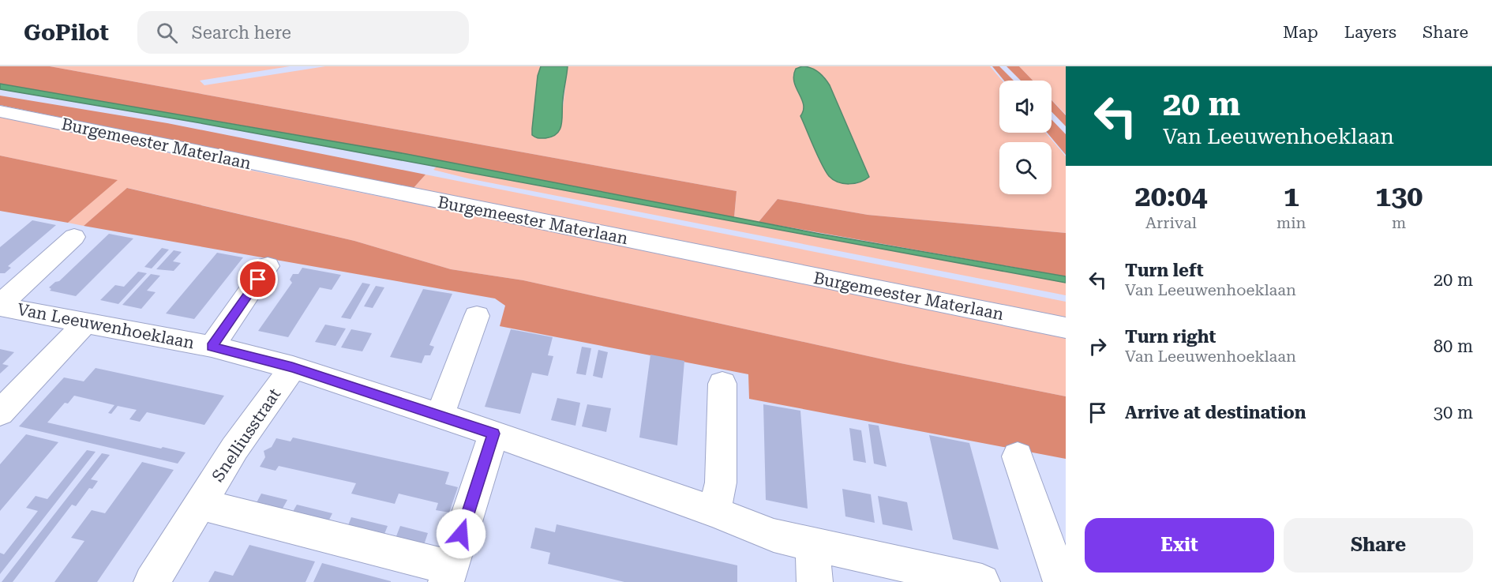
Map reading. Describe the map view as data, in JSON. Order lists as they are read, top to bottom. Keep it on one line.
{"streets":{"street":["Burgemeester Materlaan","Van Leeuwenhoeklaan","Snelliusstraat"]},"crossings":[["Van Leeuwenhoeklaan","Snelliusstraat"]],"page":{"header":"GoPilot","search":"Search here","nav":["Map","Layers","Share"],"turn":["20 m","Van Leeuwenhoeklaan"],"eta":["20:04","Arrival","1","min","130","m"],"list":[{"name":"Turn left","note":"Van Leeuwenhoeklaan","value":"20 m"},{"name":"Turn right","note":"Van Leeuwenhoeklaan","value":"80 m"},{"name":"Arrive at destination","value":"30 m"}],"buttons":["Exit","Share"]}}
